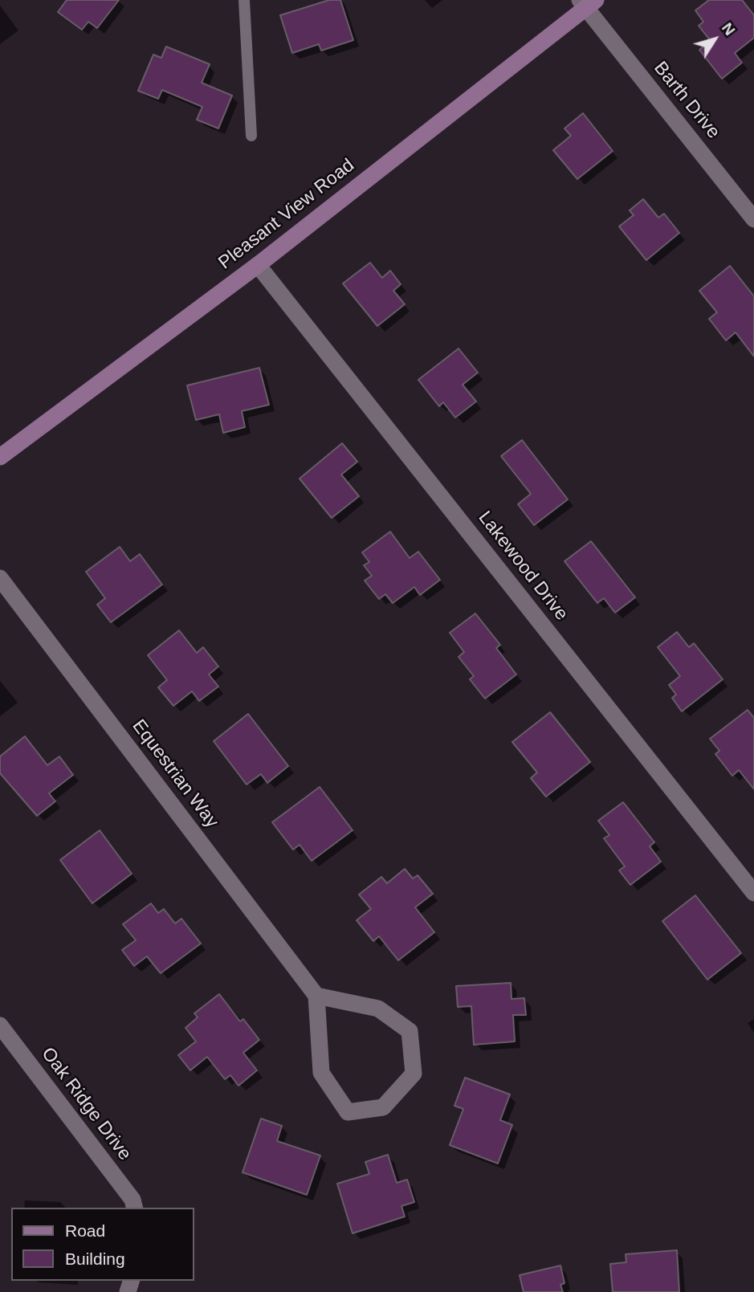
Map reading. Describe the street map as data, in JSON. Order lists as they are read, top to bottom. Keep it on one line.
{"streets":{"main road":["Pleasant View Road"],"street":["Barth Drive","Lakewood Drive","Equestrian Way","Oak Ridge Drive"]},"crossings":[["Barth Drive","Pleasant View Road"],["Pleasant View Road","Lakewood Drive"]],"legend":["Road","Building"],"north":"top right"}
